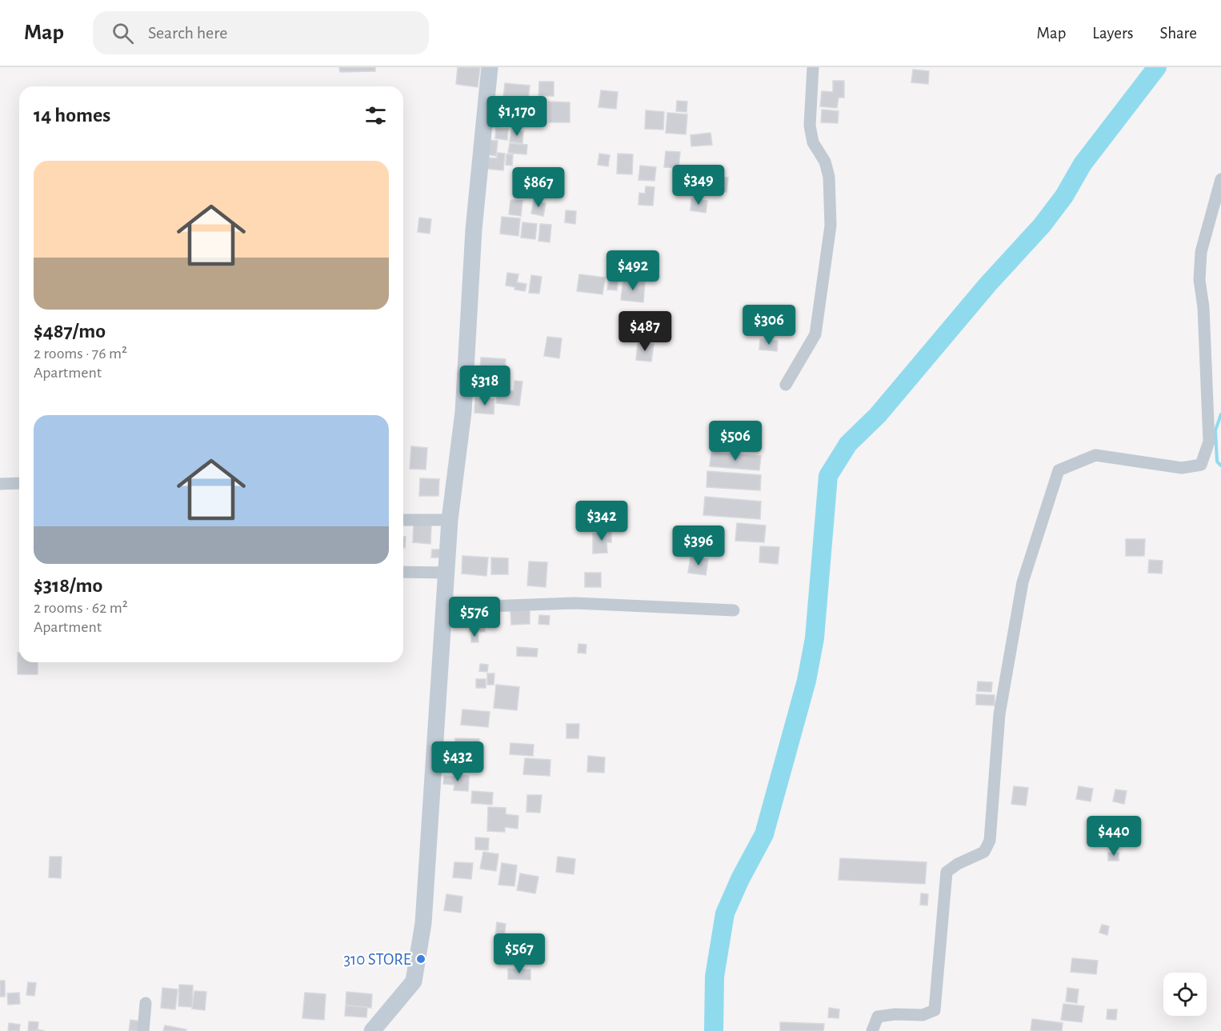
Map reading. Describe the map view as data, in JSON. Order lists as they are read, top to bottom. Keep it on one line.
{"places":["310 STORE"],"page":{"header":"Map","search":"Search here","nav":["Map","Layers","Share"],"heading":"14 homes","price":["$1,170","$349","$867","$492","$306","$487","$318","$506","$342","$396","$576","$432","$440","$567"],"list":[{"name":"$487/mo","note":"2 rooms · 76 m² · Apartment"},{"name":"$318/mo","note":"2 rooms · 62 m² · Apartment"}]}}
